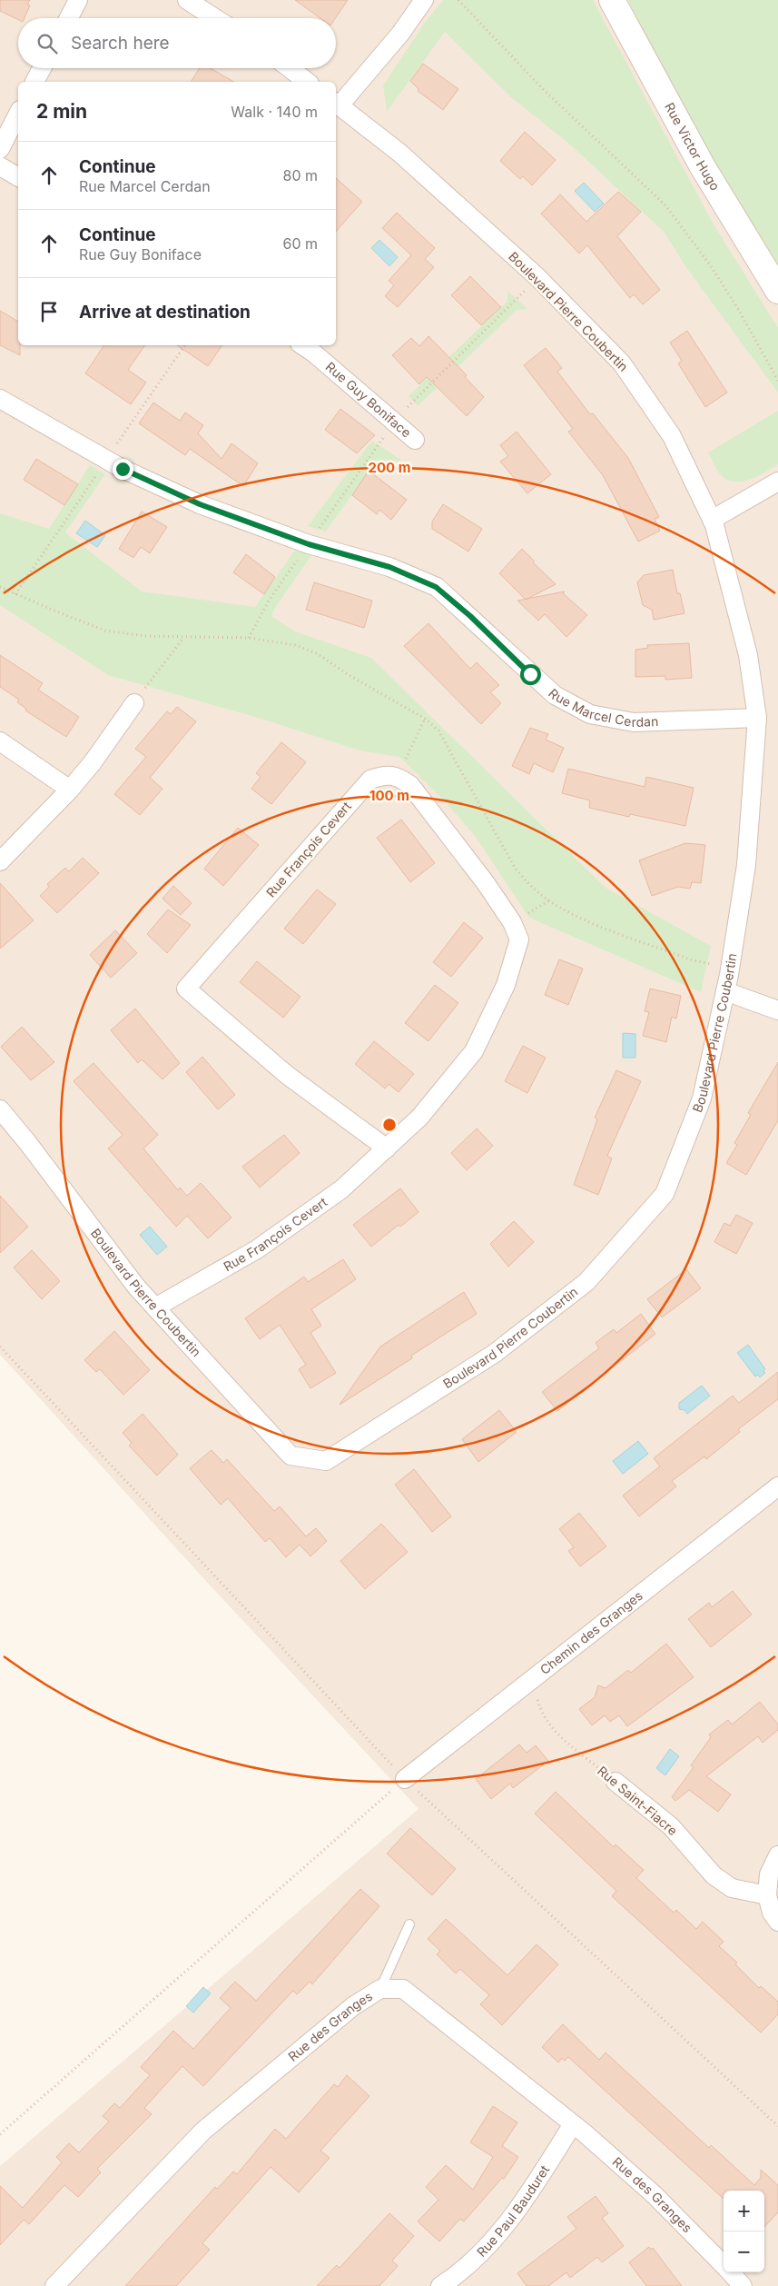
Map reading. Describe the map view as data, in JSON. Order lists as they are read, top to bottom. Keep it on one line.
{"streets":{"street":["Rue Victor Hugo","Boulevard Pierre Coubertin","Rue Guy Boniface","Rue Marcel Cerdan","Rue François Cevert","Chemin des Granges","Rue Saint-Fiacre","Rue des Granges","Rue Paul Bauduret"]},"crossings":[["Boulevard Pierre Coubertin","Rue Marcel Cerdan"],["Boulevard Pierre Coubertin","Rue François Cevert"],["Chemin des Granges","Rue Saint-Fiacre"],["Rue des Granges","Rue Paul Bauduret"]],"page":{"search":"Search here","heading":["2 min","Walk · 140 m"],"list":[["Continue","Rue Marcel Cerdan","80 m"],["Continue","Rue Guy Boniface","60 m"],"Arrive at destination"],"map_buttons":["+","−"]},"rings":["200 m","100 m"]}
